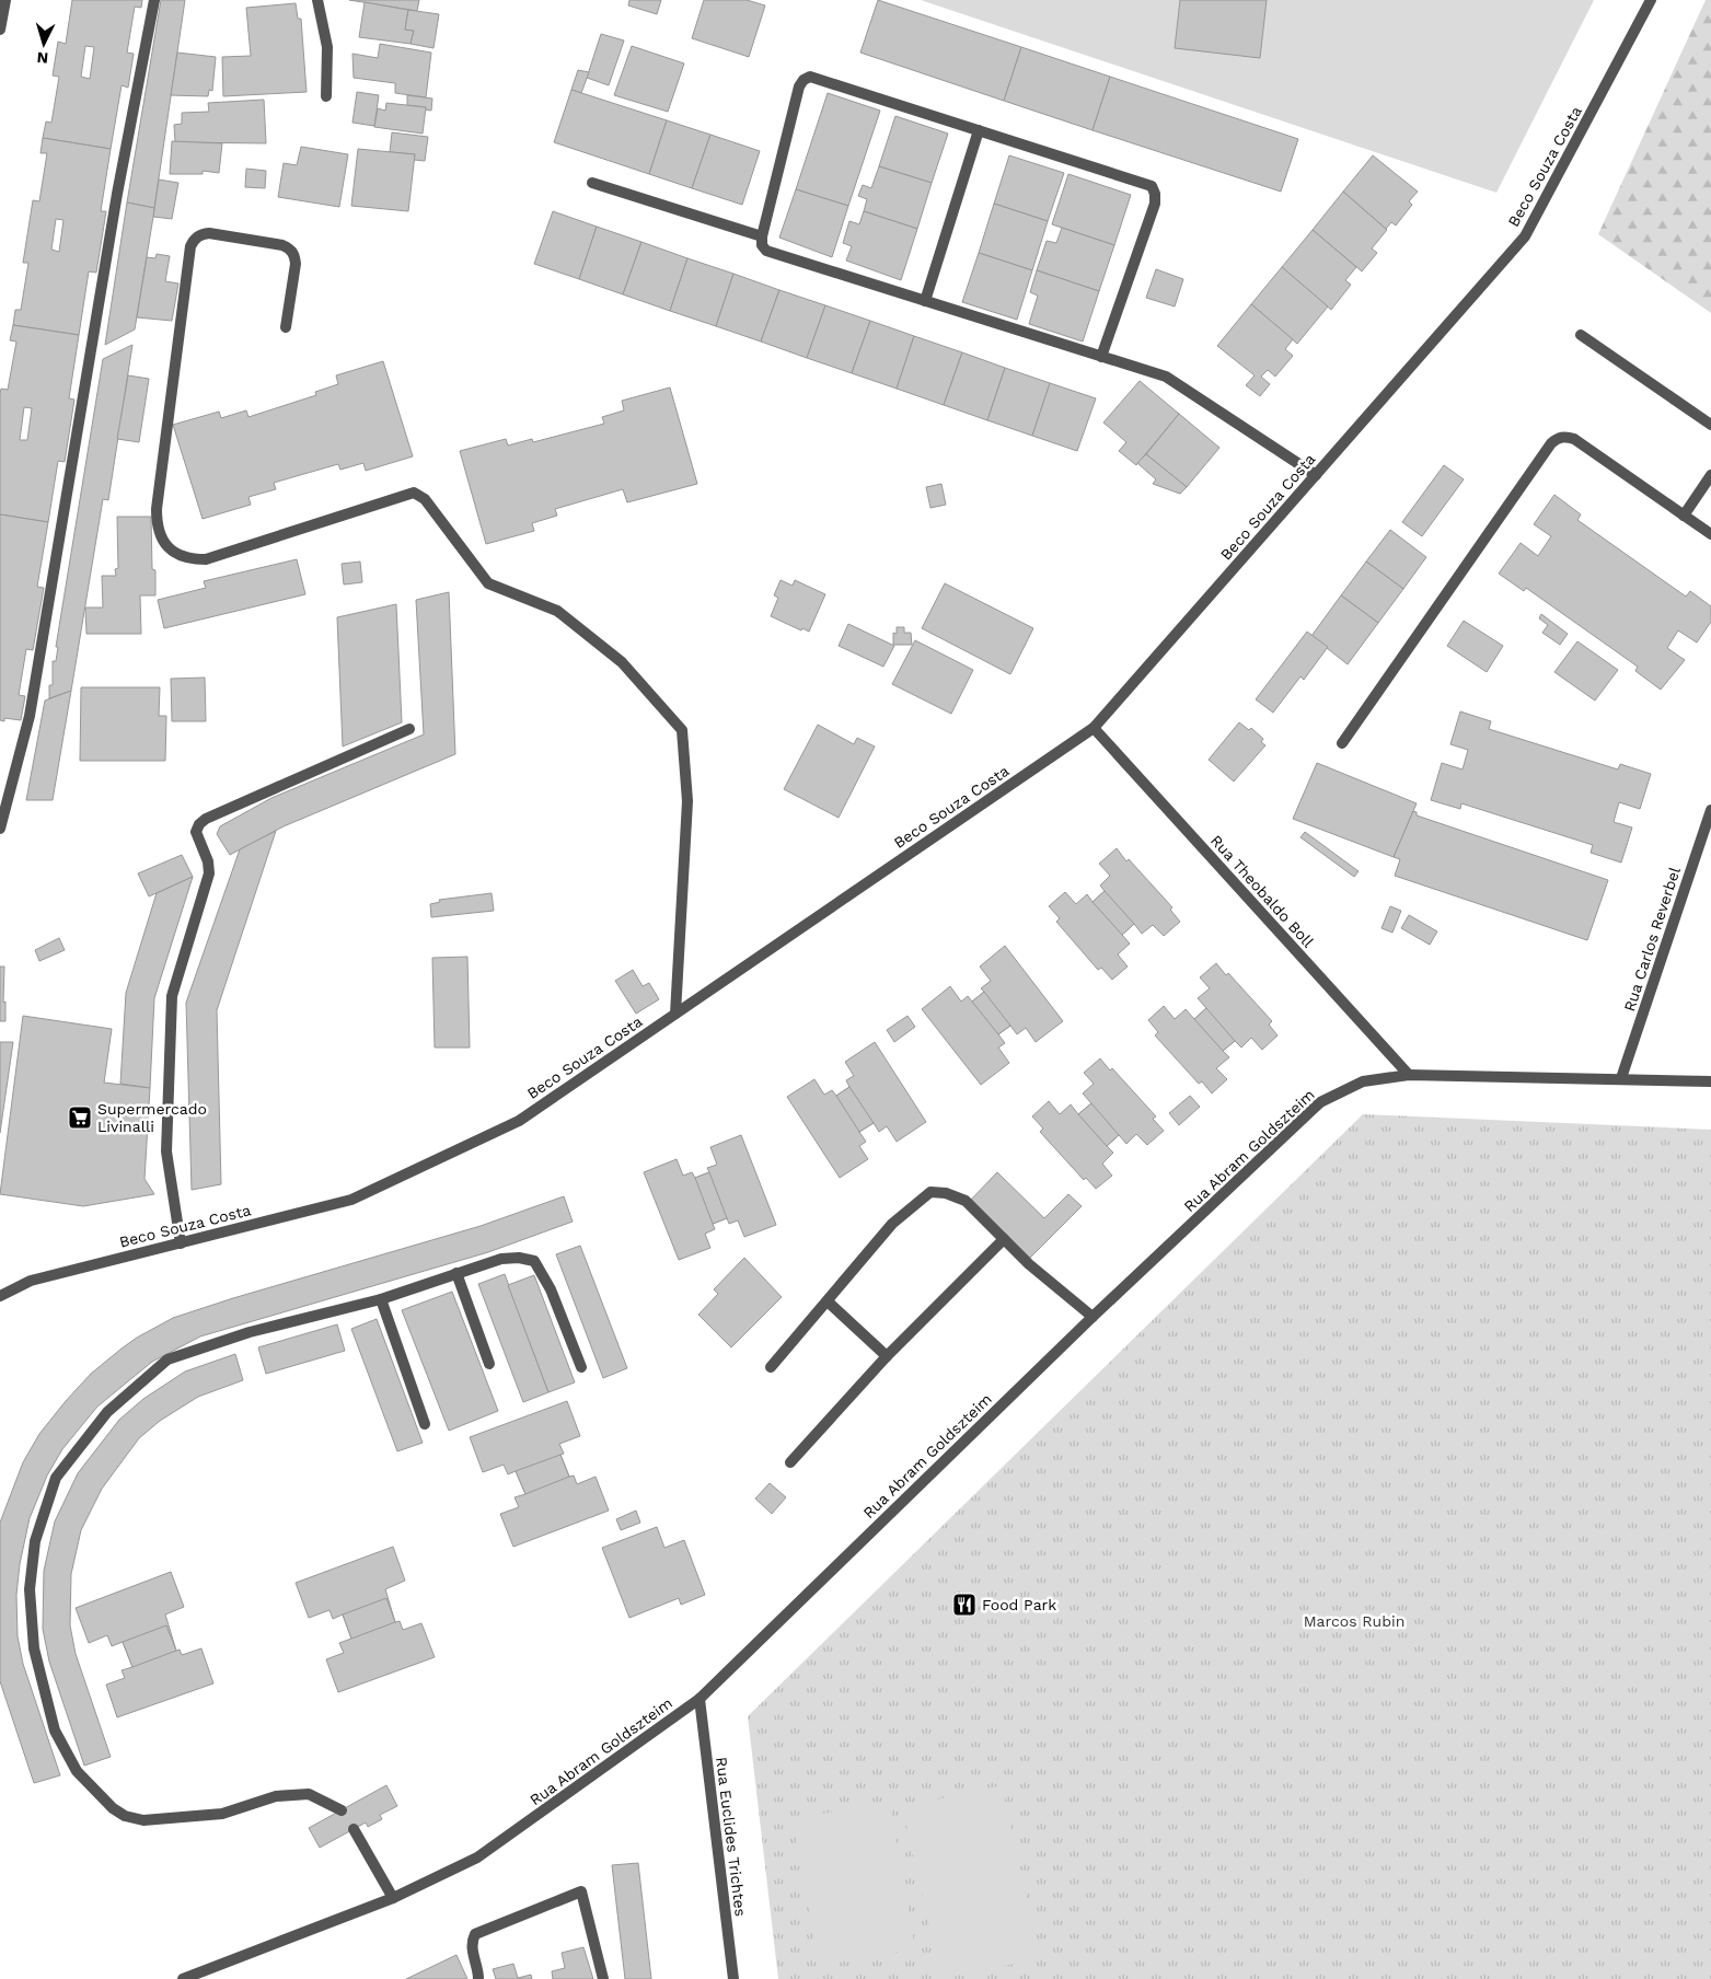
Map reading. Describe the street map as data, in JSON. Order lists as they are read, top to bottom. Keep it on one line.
{"streets":{"street":["Beco Souza Costa","Rua Theobaldo Boll","Rua Carlos Reverbel","Rua Abram Goldszteim","Rua Euclides Trichtes"]},"crossings":[["Beco Souza Costa","Rua Theobaldo Boll"],["Rua Theobaldo Boll","Rua Abram Goldszteim"],["Rua Carlos Reverbel","Rua Abram Goldszteim"],["Rua Abram Goldszteim","Rua Euclides Trichtes"]],"parks":["Marcos Rubin"],"places":{"supermarket":["Supermercado Livinalli"],"restaurant":["Food Park"]},"north":"bottom"}
